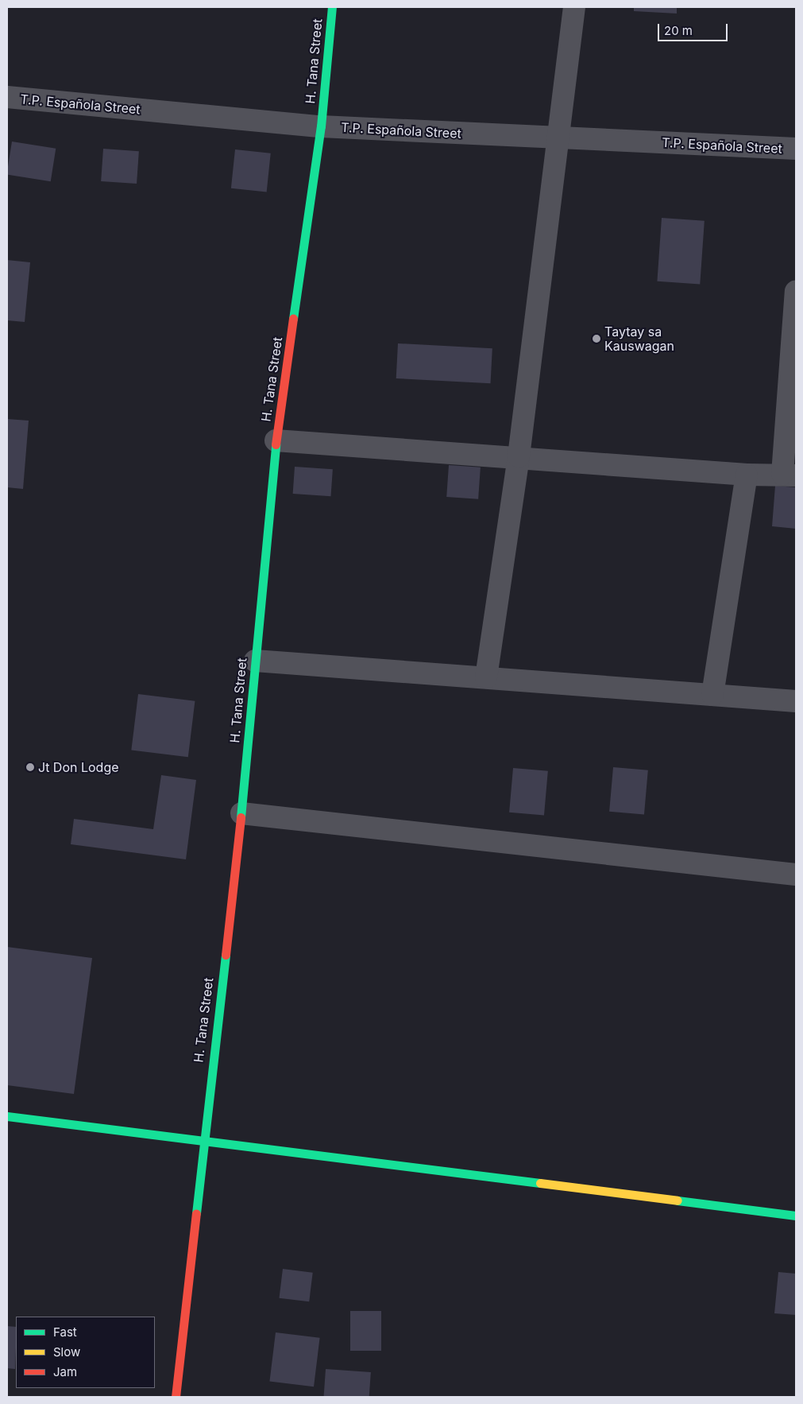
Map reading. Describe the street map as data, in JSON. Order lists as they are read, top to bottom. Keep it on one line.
{"streets":{"street":["H. Tana Street","T.P. Española Street"]},"crossings":[["H. Tana Street","T.P. Española Street"]],"places":["Taytay sa Kauswagan","Jt Don Lodge"],"legend":["Fast","Slow","Jam"],"scale_bar":"20 m"}
